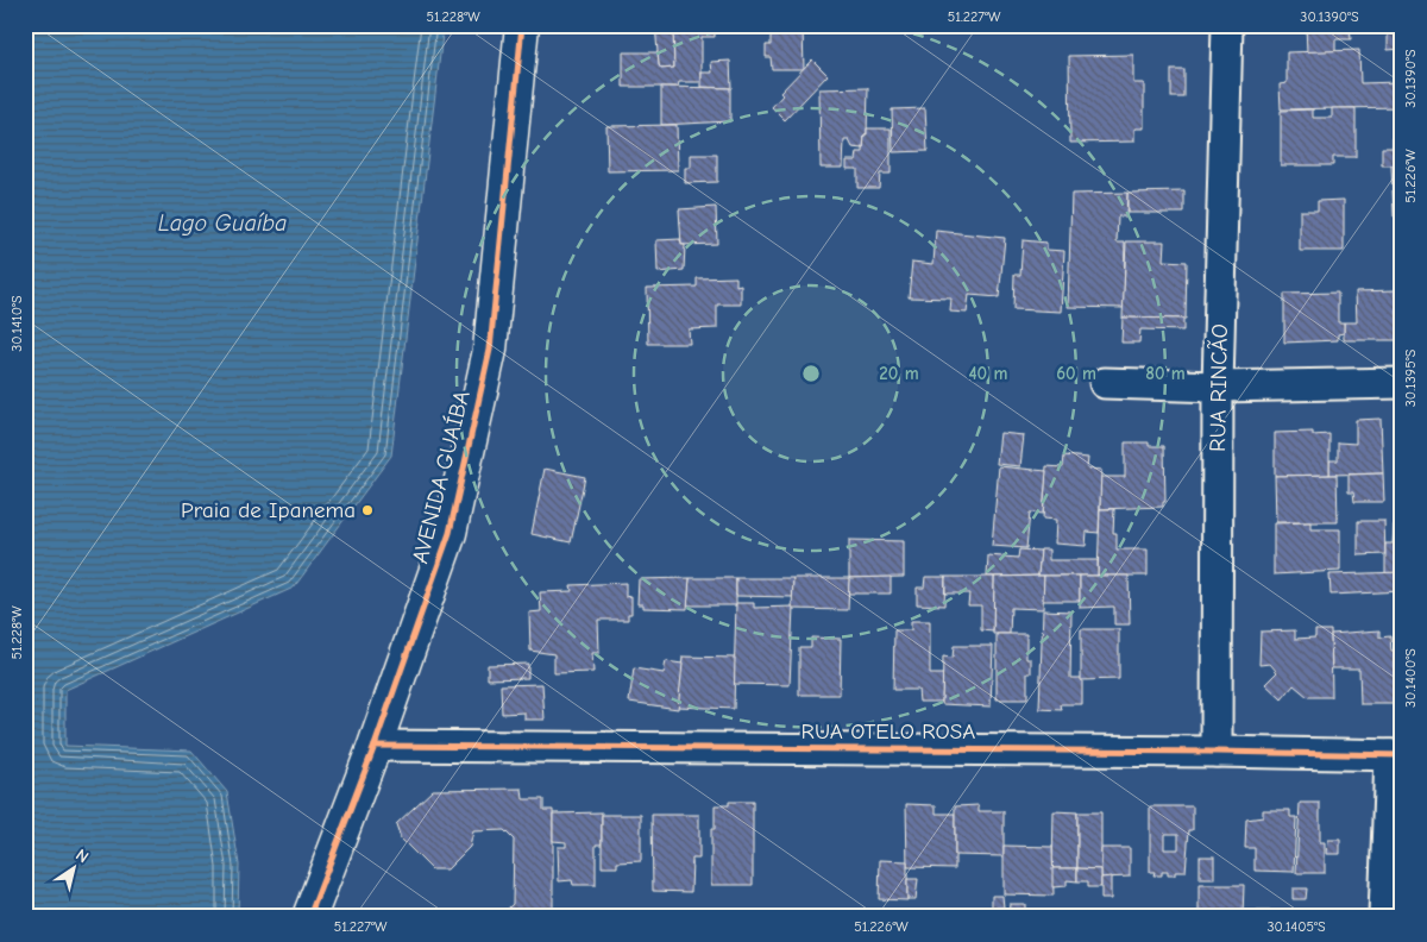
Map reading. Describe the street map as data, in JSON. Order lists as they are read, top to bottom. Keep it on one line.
{"streets":{"street":["RUA RINCÃO","AVENIDA GUAÍBA","RUA OTELO ROSA"]},"crossings":[["RUA RINCÃO","RUA OTELO ROSA"],["AVENIDA GUAÍBA","RUA OTELO ROSA"]],"water":["Lago Guaíba"],"places":["Praia de Ipanema"],"north":"top right","coordinates":["51.228°W","51.227°W","30.1390°S","51.226°W","30.1410°S","30.1395°S","30.1400°S","30.1405°S"],"rings":["20 m","40 m","60 m","80 m"]}
